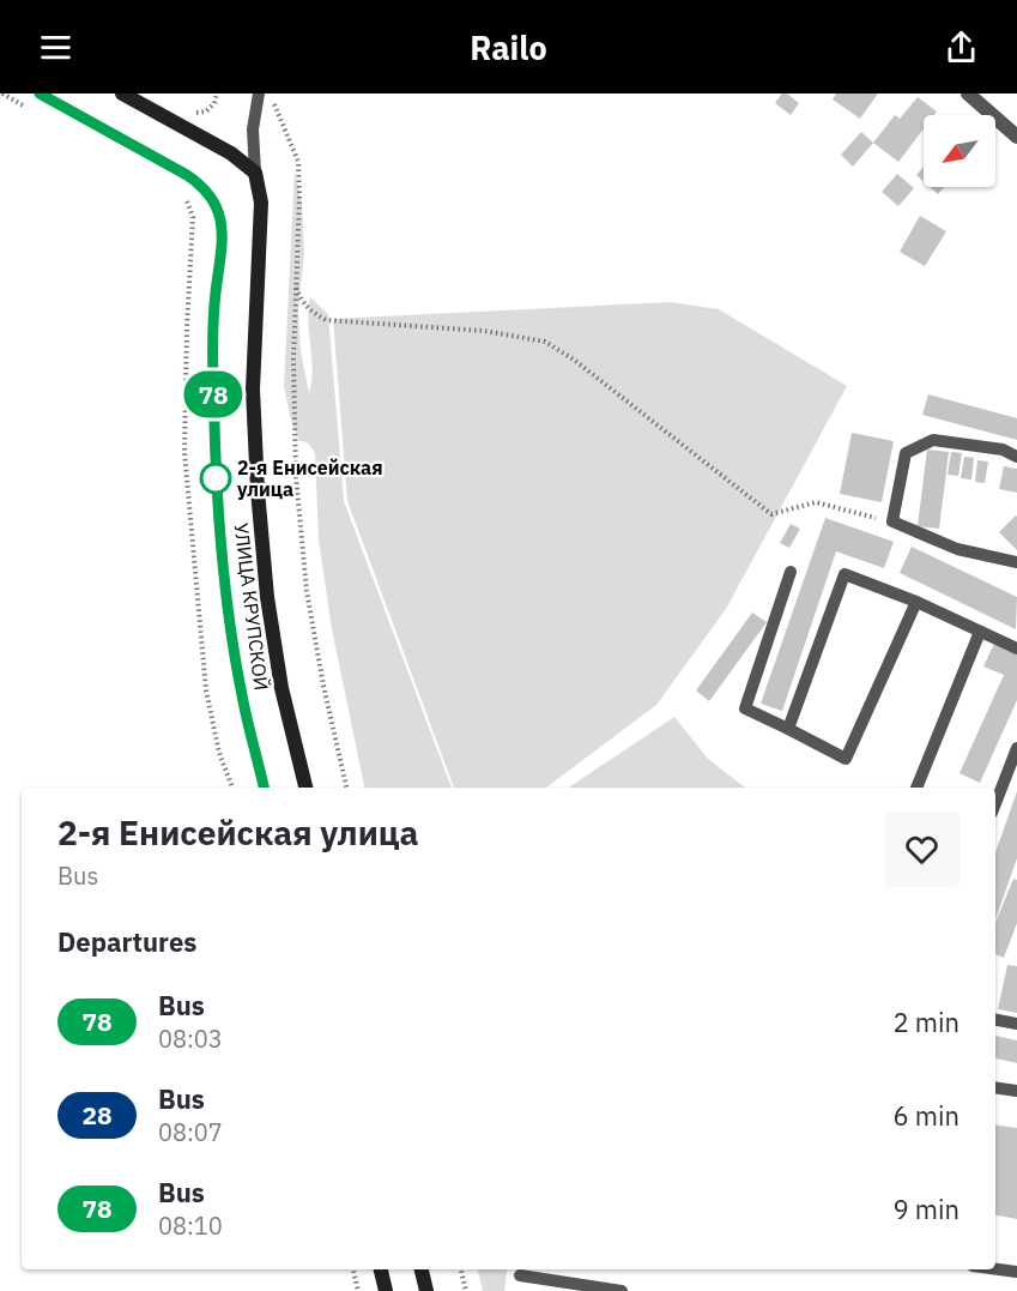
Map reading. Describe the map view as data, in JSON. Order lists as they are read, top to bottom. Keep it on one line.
{"streets":{"main road":["УЛИЦА КРУПСКОЙ"]},"places":["2-я Енисейская улица"],"lines":["bus line 78"],"north":"bottom left","page":{"header":"Railo","on_map":"78","heading":[["2-я Енисейская улица","Bus"],"Departures"],"list":[{"mark":"78","name":"Bus","note":"08:03","value":"2 min"},{"mark":"28","name":"Bus","note":"08:07","value":"6 min"},{"mark":"78","name":"Bus","note":"08:10","value":"9 min"}]}}
